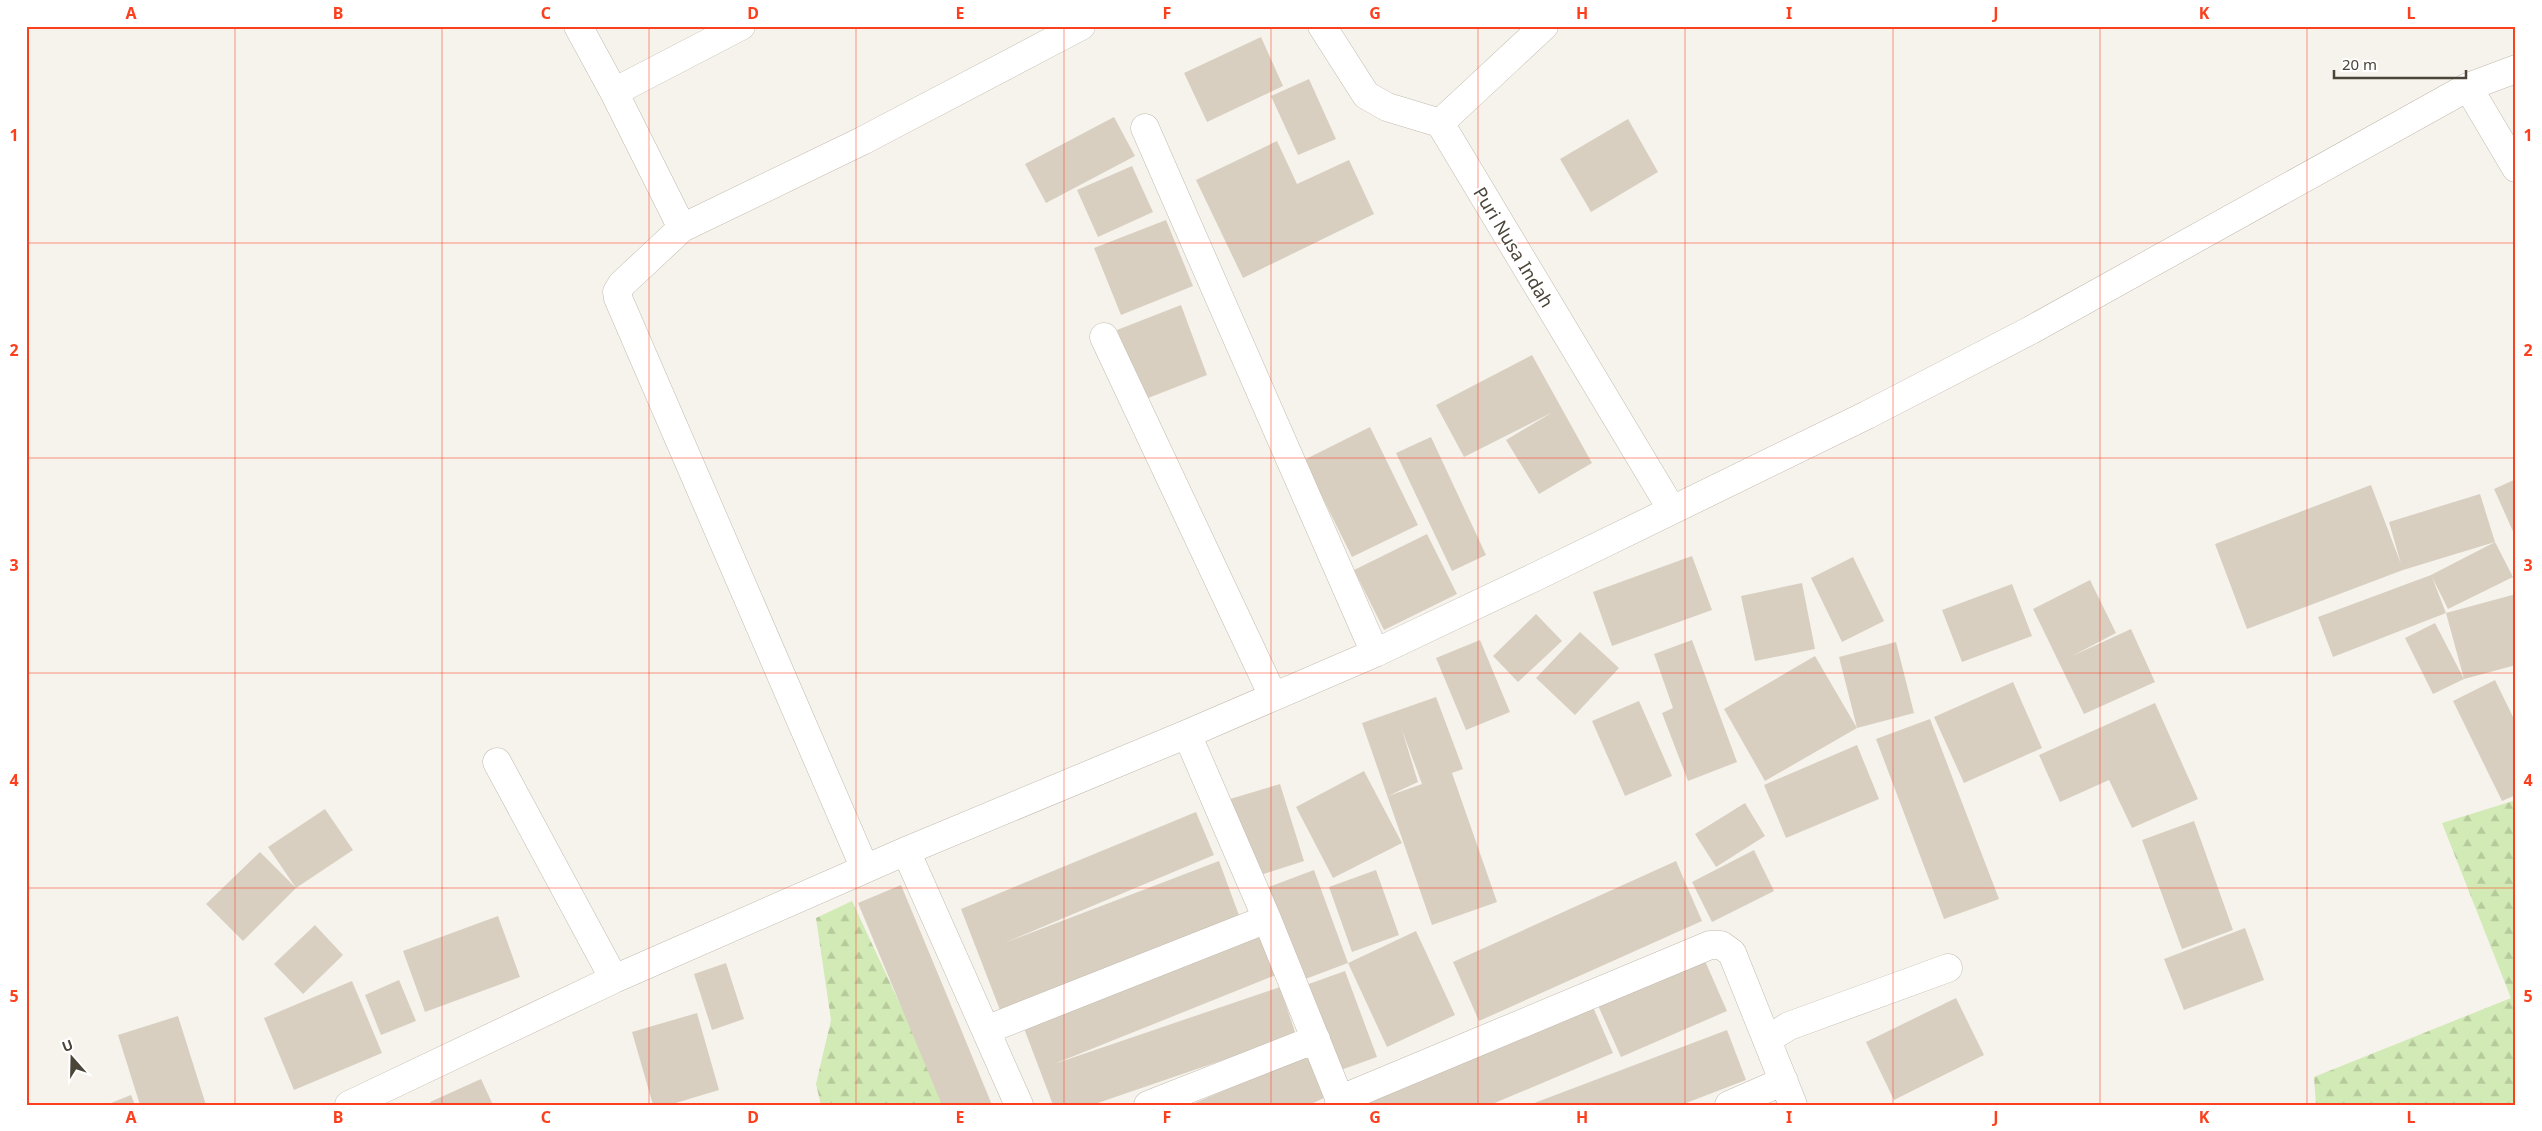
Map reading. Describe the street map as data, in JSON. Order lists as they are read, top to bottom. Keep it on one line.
{"streets":{"street":["Puri Nusa Indah"]},"scale_bar":"20 m","north":"top","grid":{"columns":["A","B","C","D","E","F","G","H","I","J","K","L"],"rows":["1","2","3","4","5"]}}
